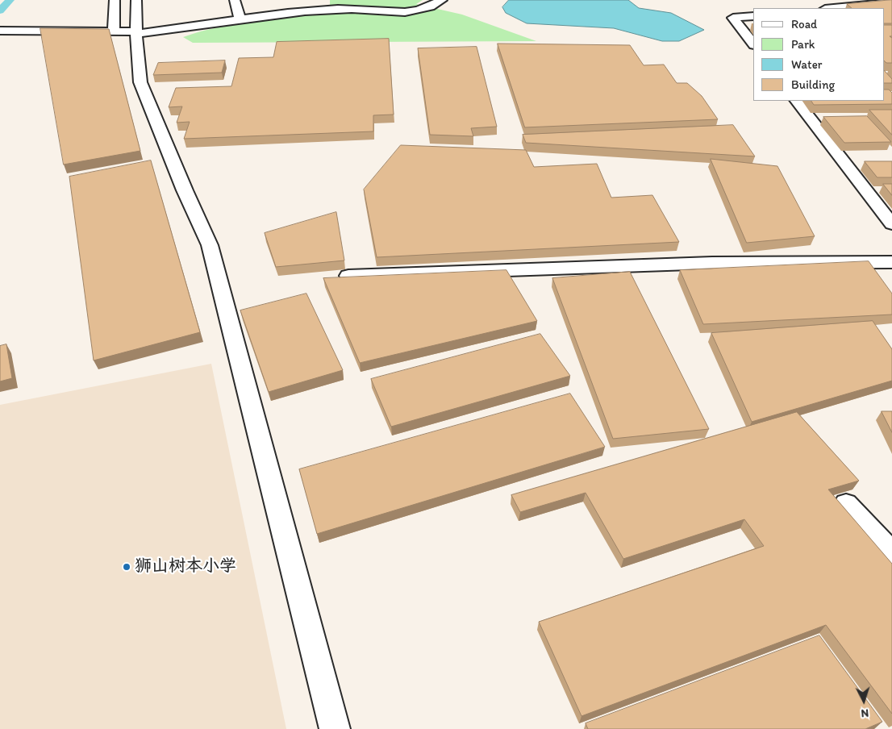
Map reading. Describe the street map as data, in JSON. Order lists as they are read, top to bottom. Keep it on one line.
{"places":["狮山树本小学"],"legend":["Road","Park","Water","Building"],"north":"bottom"}
